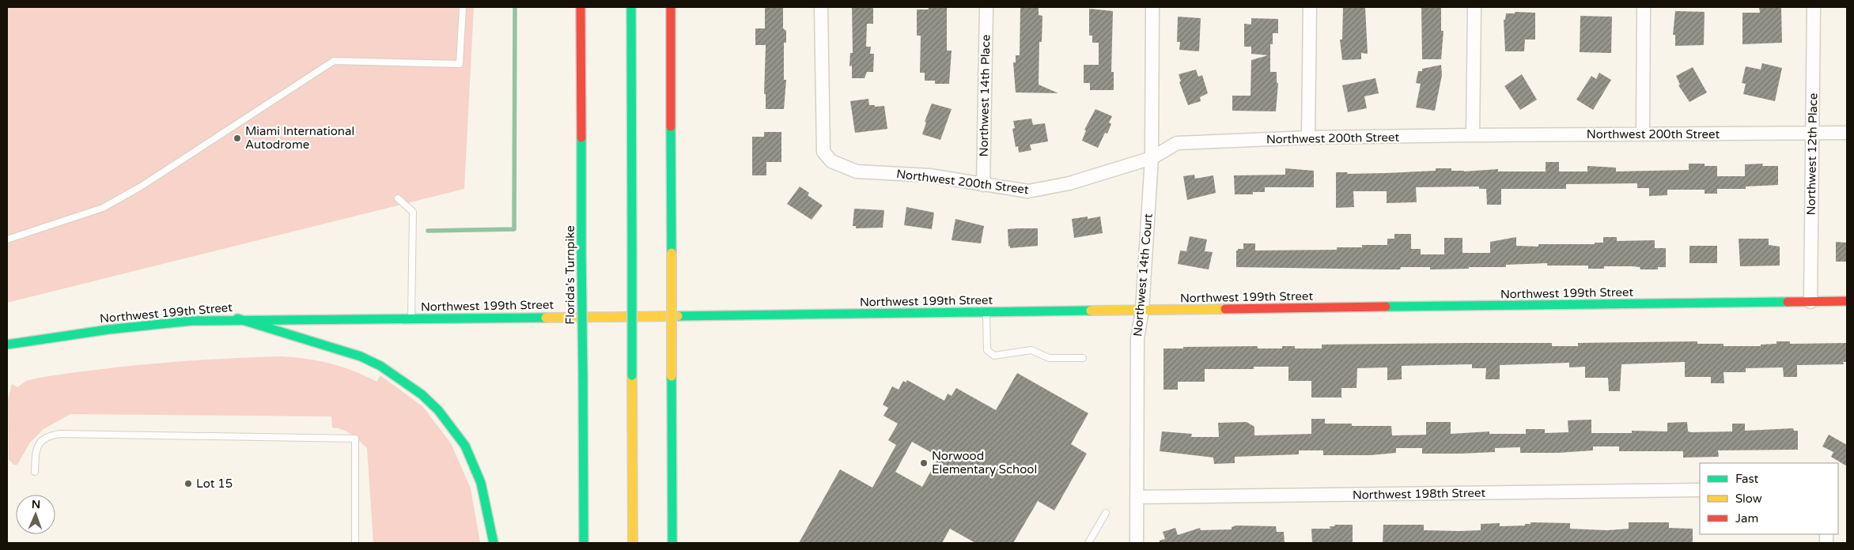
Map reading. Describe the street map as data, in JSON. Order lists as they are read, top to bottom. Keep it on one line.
{"streets":{"main road":["Florida's Turnpike","Northwest 199th Street"],"street":["Northwest 14th Place","Northwest 200th Street","Northwest 12th Place","Northwest 14th Court","Northwest 198th Street"]},"crossings":[["Northwest 14th Place","Northwest 200th Street"],["Northwest 200th Street","Northwest 12th Place"],["Northwest 200th Street","Northwest 14th Court"],["Northwest 12th Place","Northwest 199th Street"],["Northwest 14th Court","Northwest 199th Street"],["Northwest 14th Court","Northwest 198th Street"]],"places":["Miami International Autodrome","Norwood Elementary School","Lot 15"],"legend":["Fast","Slow","Jam"],"north":"top"}
